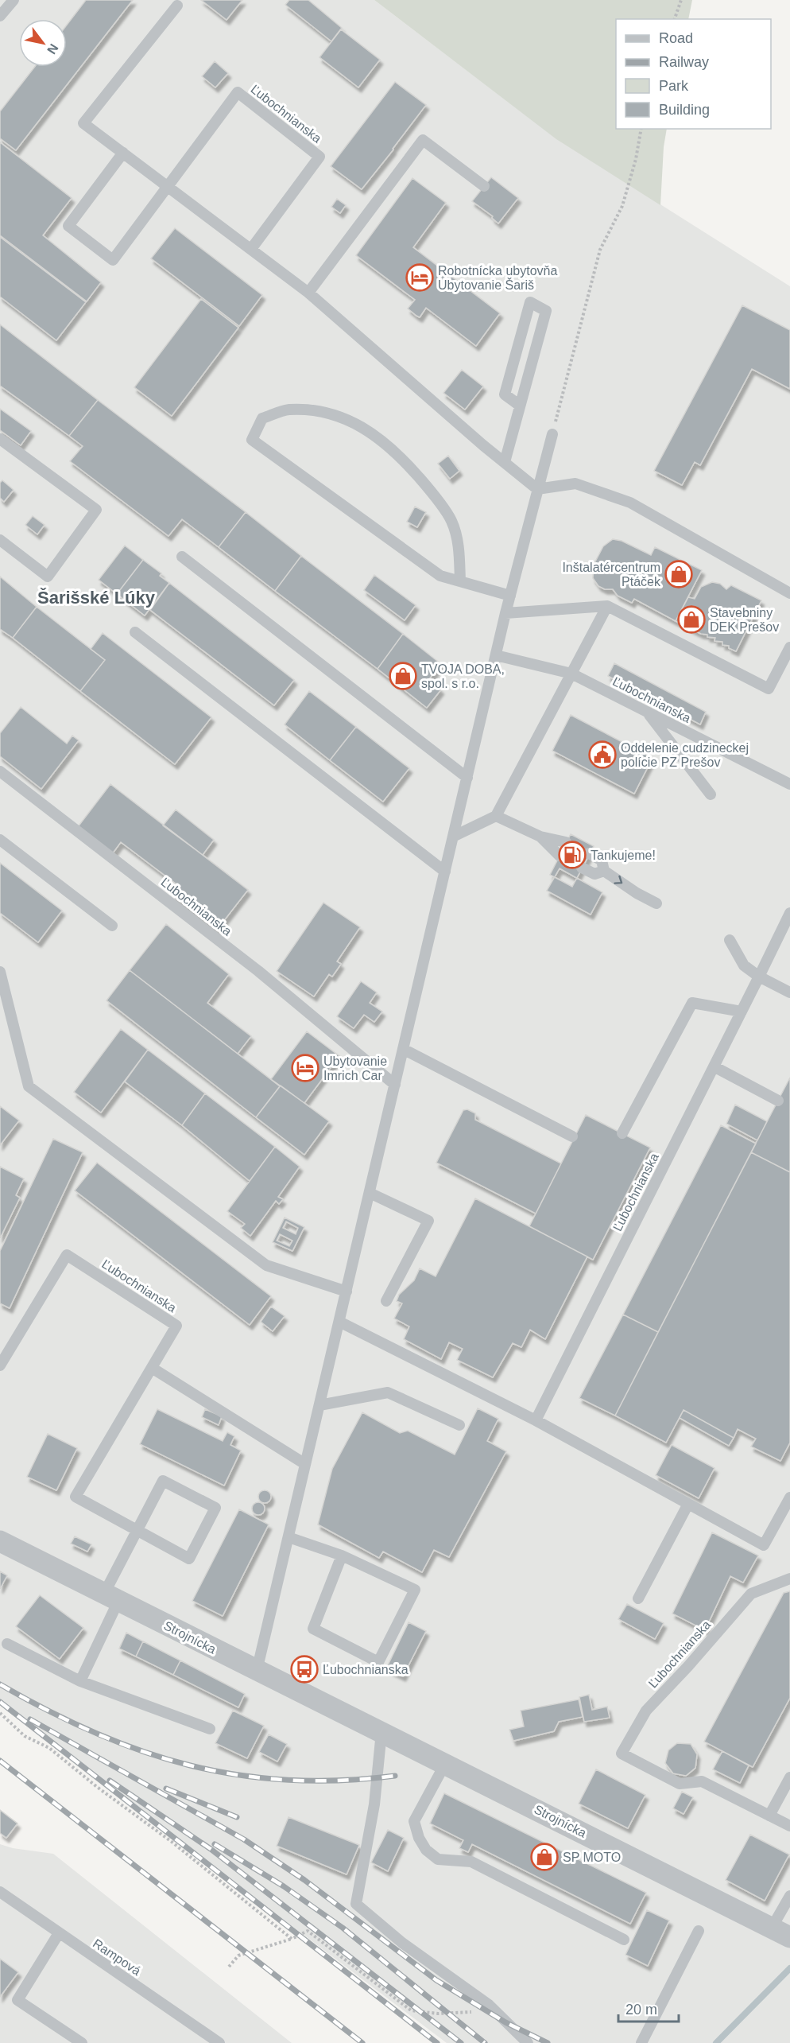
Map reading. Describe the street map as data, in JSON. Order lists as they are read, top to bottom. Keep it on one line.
{"streets":{"street":["Strojnícka"],"lane":["Ľubochnianska","Rampová"]},"districts":["Šarišské Lúky"],"places":{"hotel":["Robotnícka ubytovňa Ubytovanie Šariš","Ubytovanie Imrich Car"],"shop":["Inštalatércentrum Ptáček","Stavebniny DEK Prešov","TVOJA DOBA, spol. s r.o.","SP MOTO"],"public building":["Oddelenie cudzineckej polície PZ Prešov"],"fuel station":["Tankujeme!"],"bus stop":["Ľubochnianska"]},"legend":["Road","Railway","Park","Building"],"scale_bar":"20 m","north":"bottom right"}
